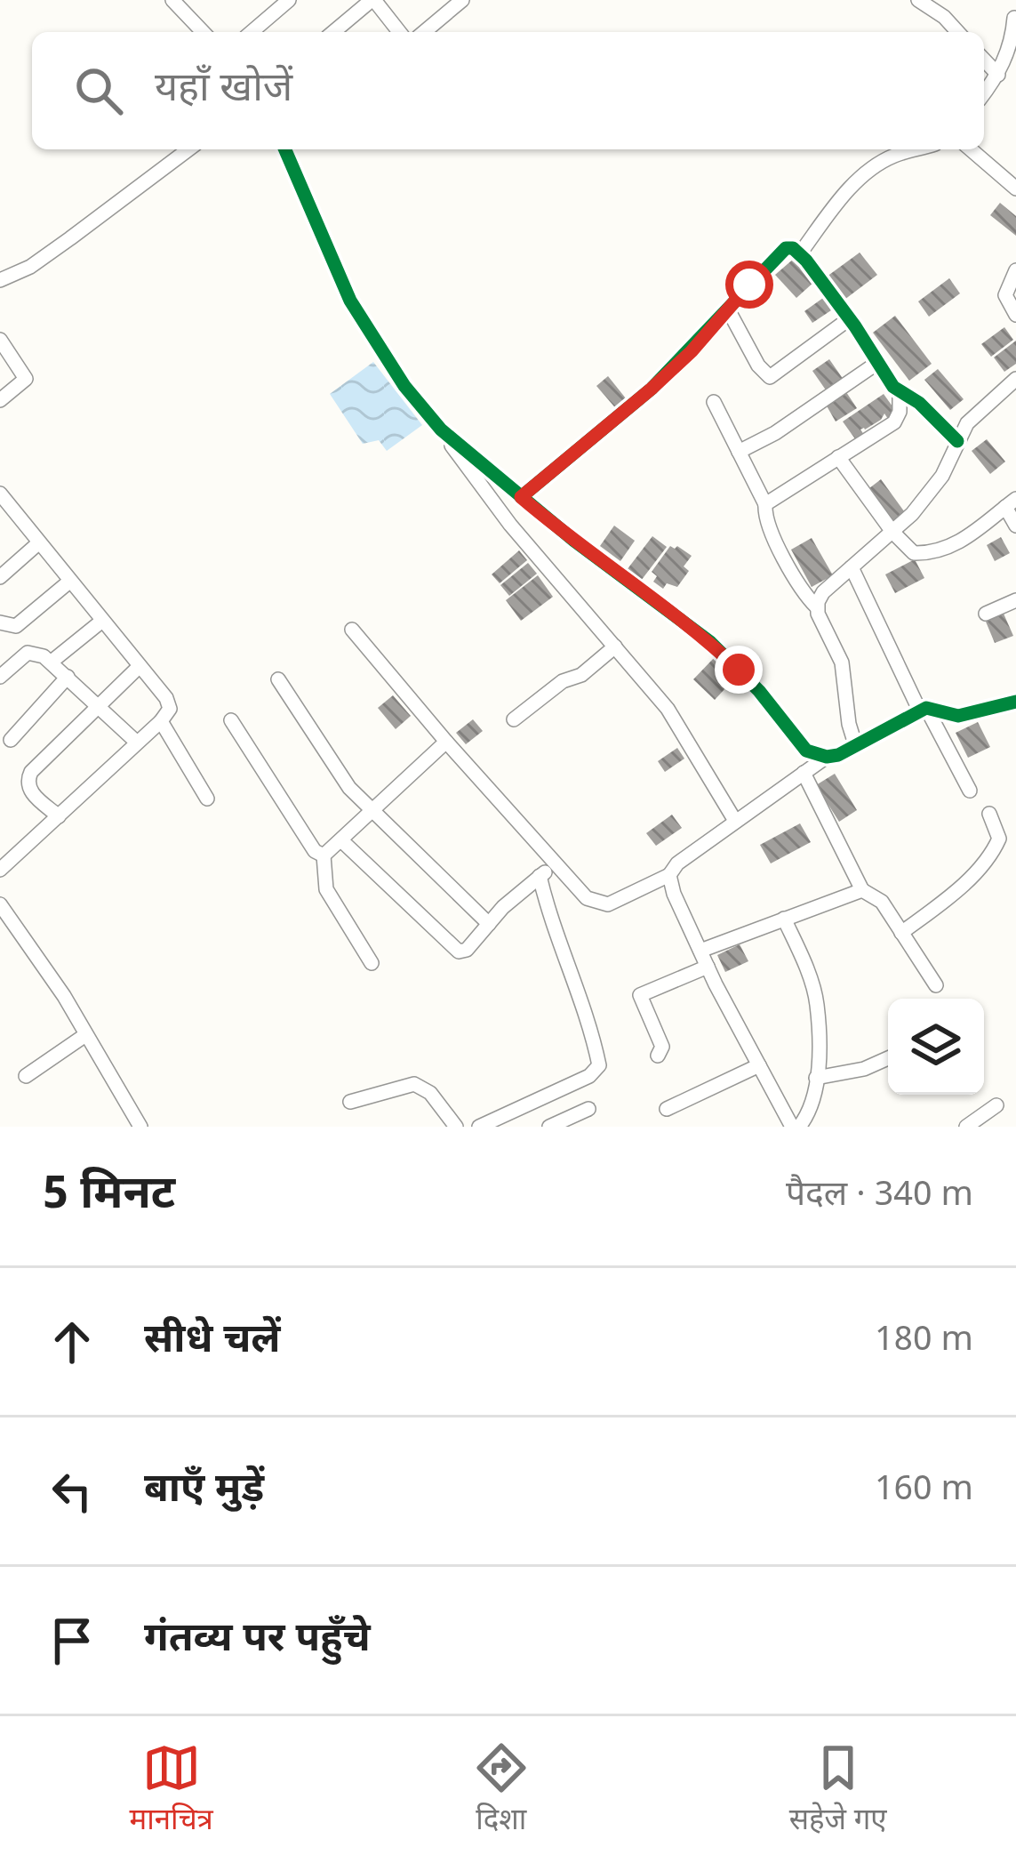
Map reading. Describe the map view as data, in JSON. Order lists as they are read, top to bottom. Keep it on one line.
{"page":{"search":"यहाँ खोजें","heading":["5 मिनट","पैदल · 340 m"],"list":[["सीधे चलें","180 m"],["बाएँ मुड़ें","160 m"],"गंतव्य पर पहुँचे"],"nav":["मानचित्र","दिशा","सहेजे गए"]}}
